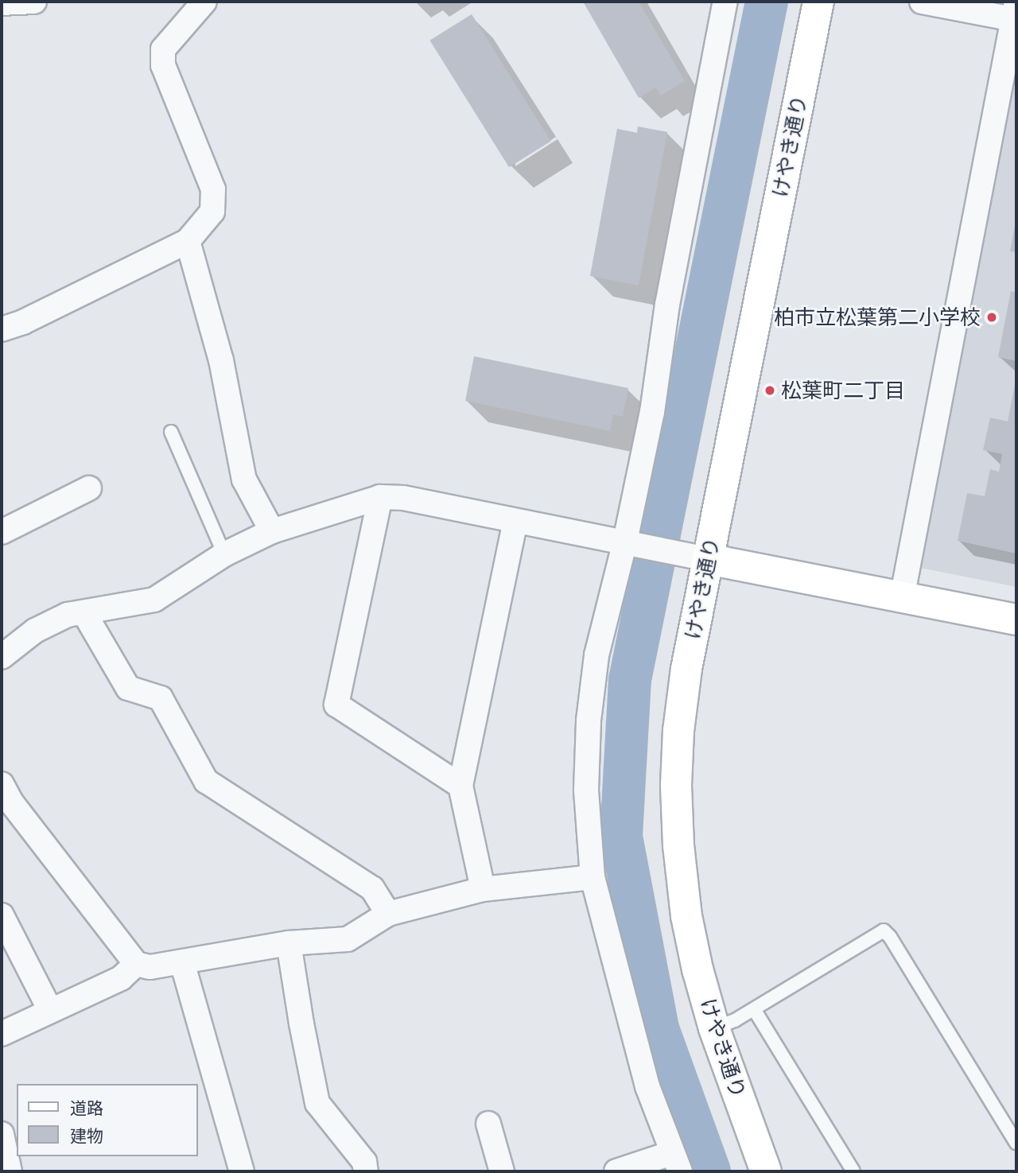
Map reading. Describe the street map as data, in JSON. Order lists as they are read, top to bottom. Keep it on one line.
{"streets":{"street":["けやき通り"]},"places":["柏市立松葉第二小学校","松葉町二丁目"],"legend":["道路","建物"]}
